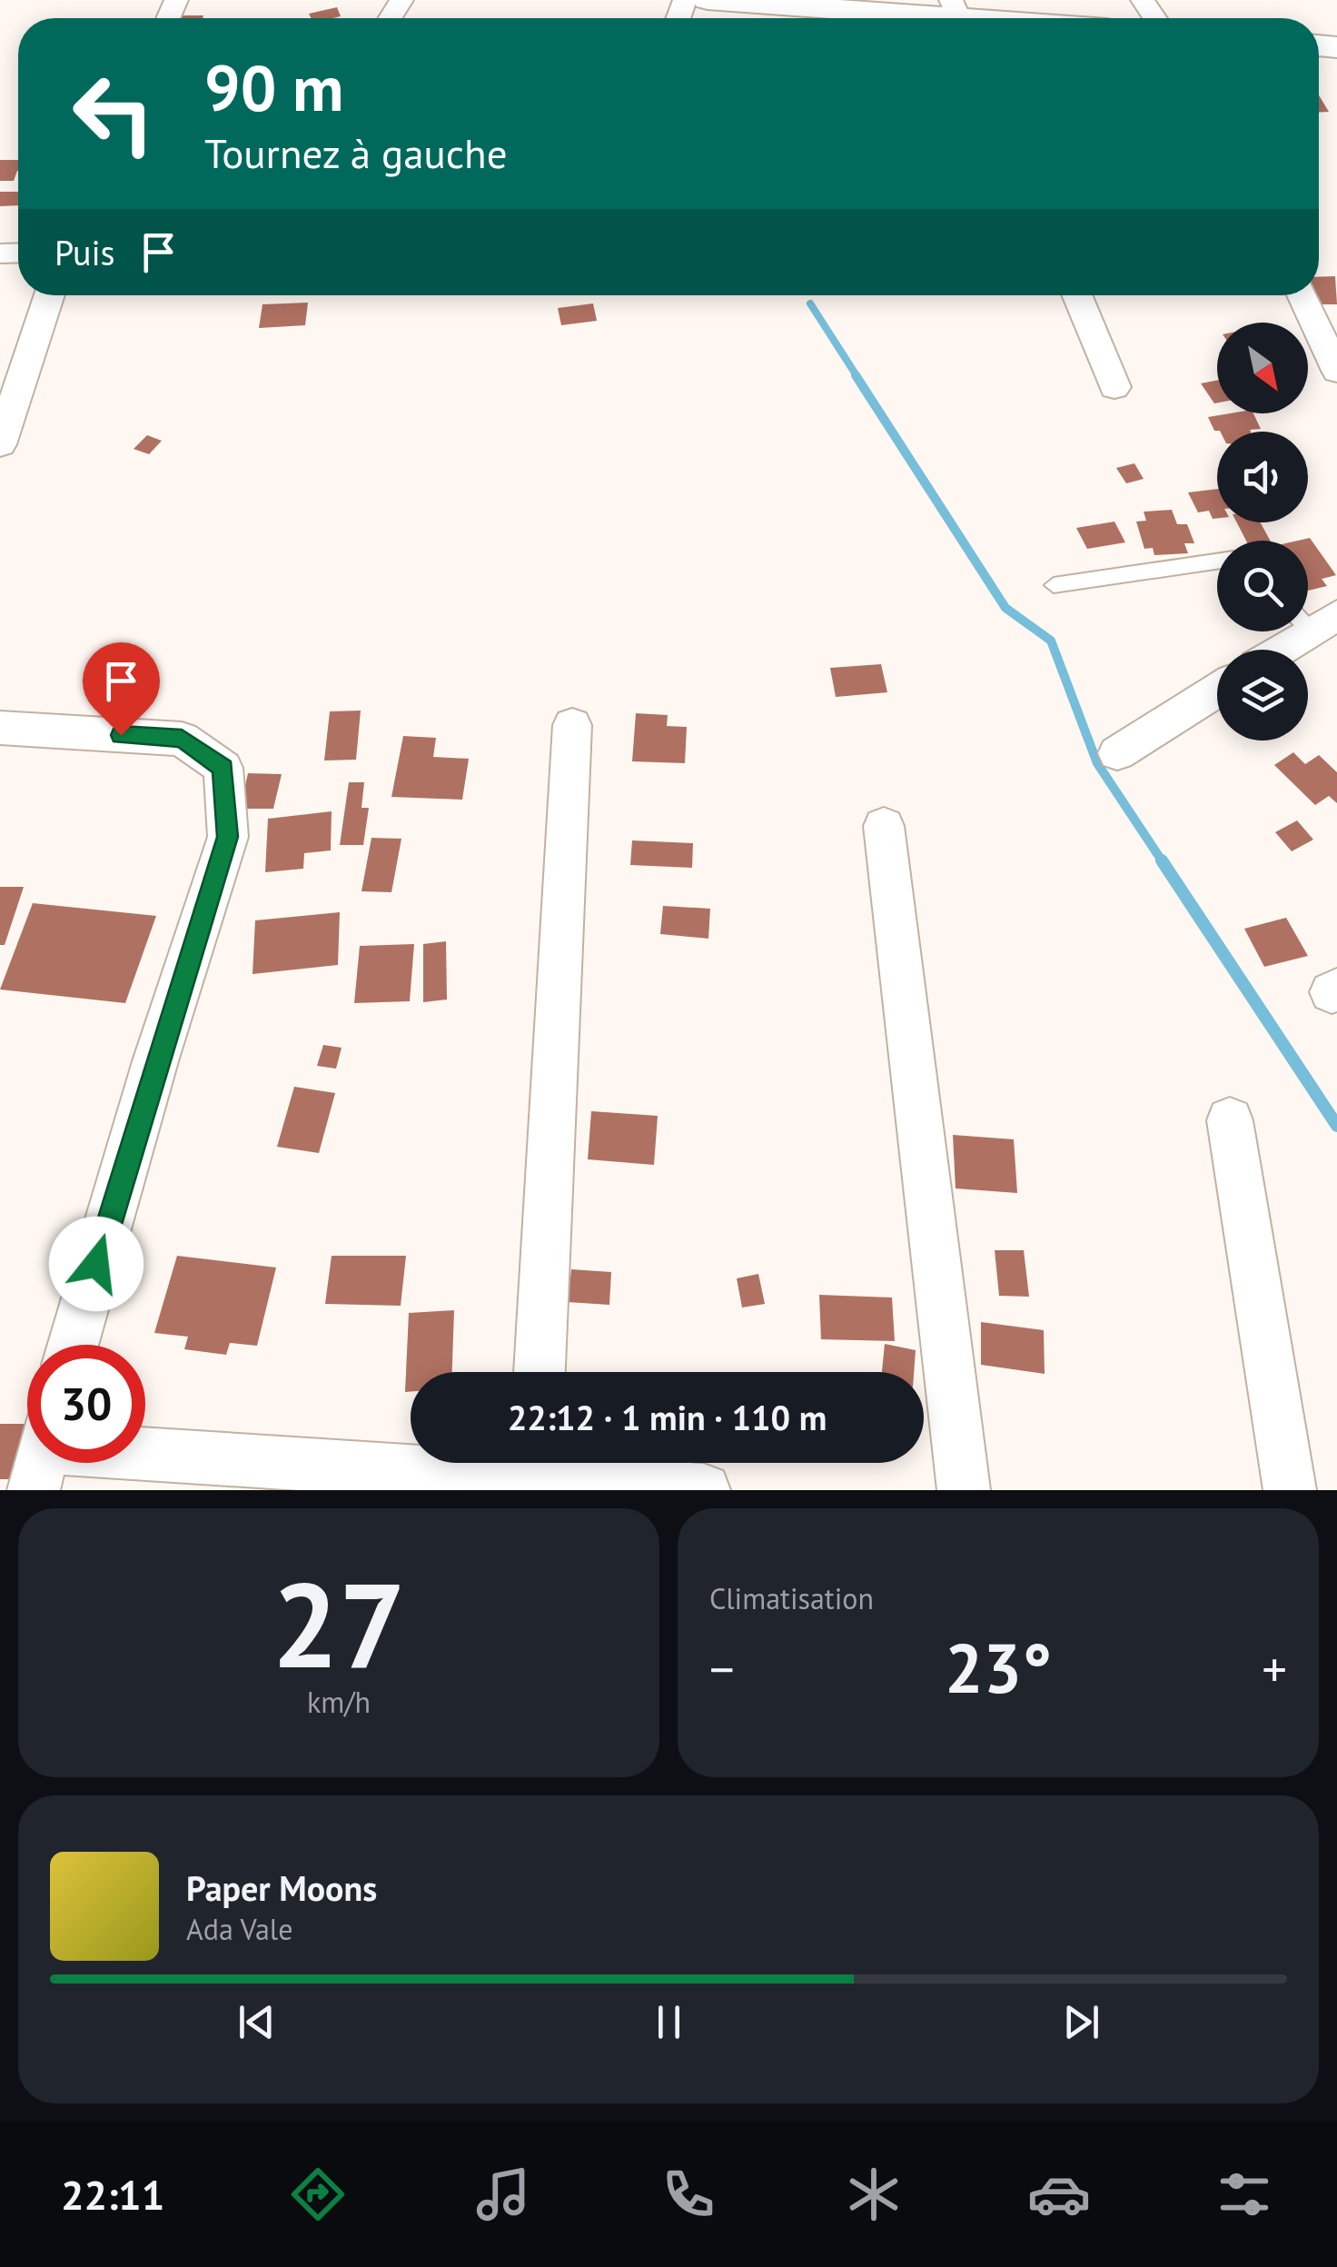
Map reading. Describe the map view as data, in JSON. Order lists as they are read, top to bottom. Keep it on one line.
{"north":"bottom right","page":{"turn":["90 m","Tournez à gauche"],"then":"Puis","limit":"30","trip":"22:12 · 1 min · 110 m","tile":[["27","km/h"],"Climatisation"],"heat":["−","23°","+"],"song":["Paper Moons","Ada Vale"],"tabs":"22:11"}}
